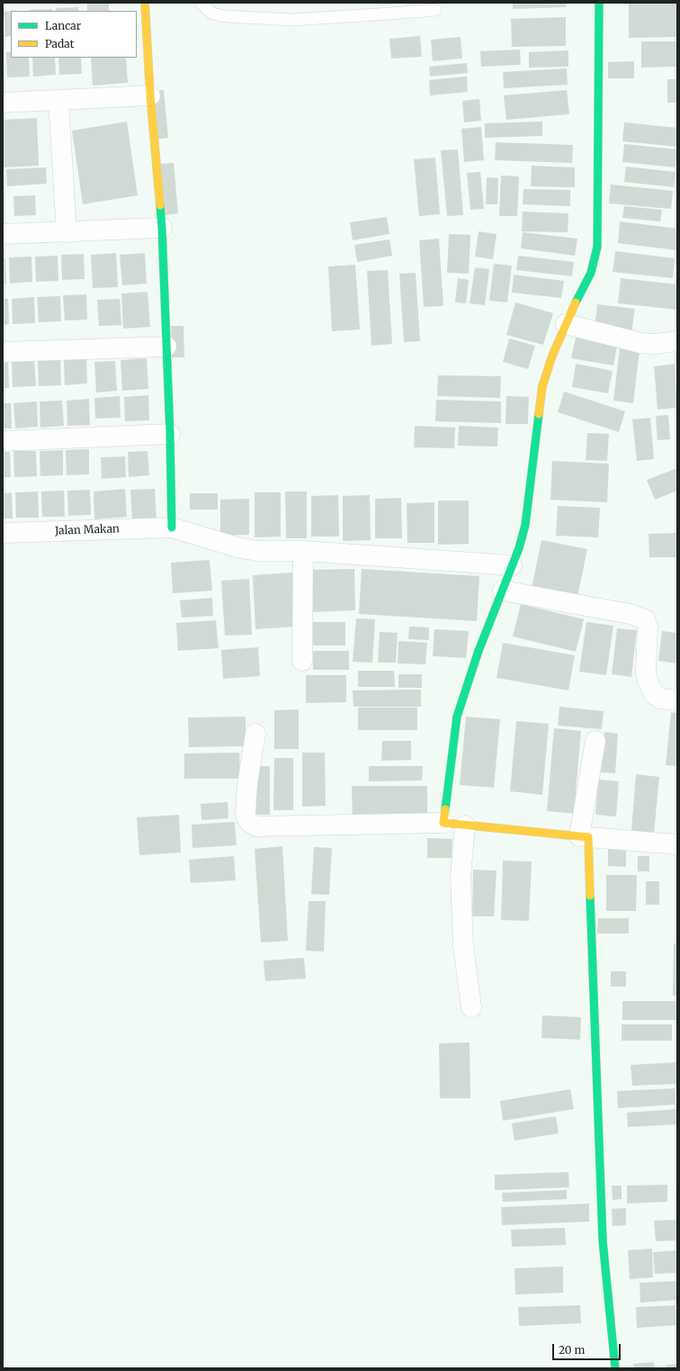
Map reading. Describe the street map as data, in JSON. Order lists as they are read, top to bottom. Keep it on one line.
{"streets":{"street":["Jalan Makan"]},"legend":["Lancar","Padat"],"scale_bar":"20 m"}
